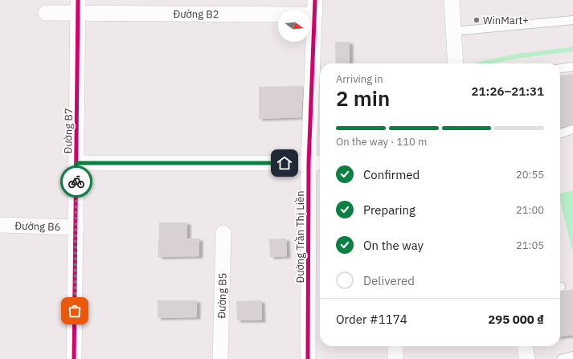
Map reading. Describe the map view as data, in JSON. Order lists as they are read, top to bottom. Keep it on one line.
{"streets":{"street":["Đường B2","Đường B7","Đường B6","Đường Trần Thị Liền","Đường B5"]},"crossings":[["Đường B2","Đường B7"],["Đường B2","Đường Trần Thị Liền"],["Đường B7","Đường B6"]],"places":["WinMart+"],"north":"right","page":{"heading":["2 min","Arriving in","21:26–21:31"],"panel":["Order #1174","295 000 ₫"],"bar":"On the way · 110 m","list":[["Confirmed","20:55"],["Preparing","21:00"],["On the way","21:05"],"Delivered"]}}
